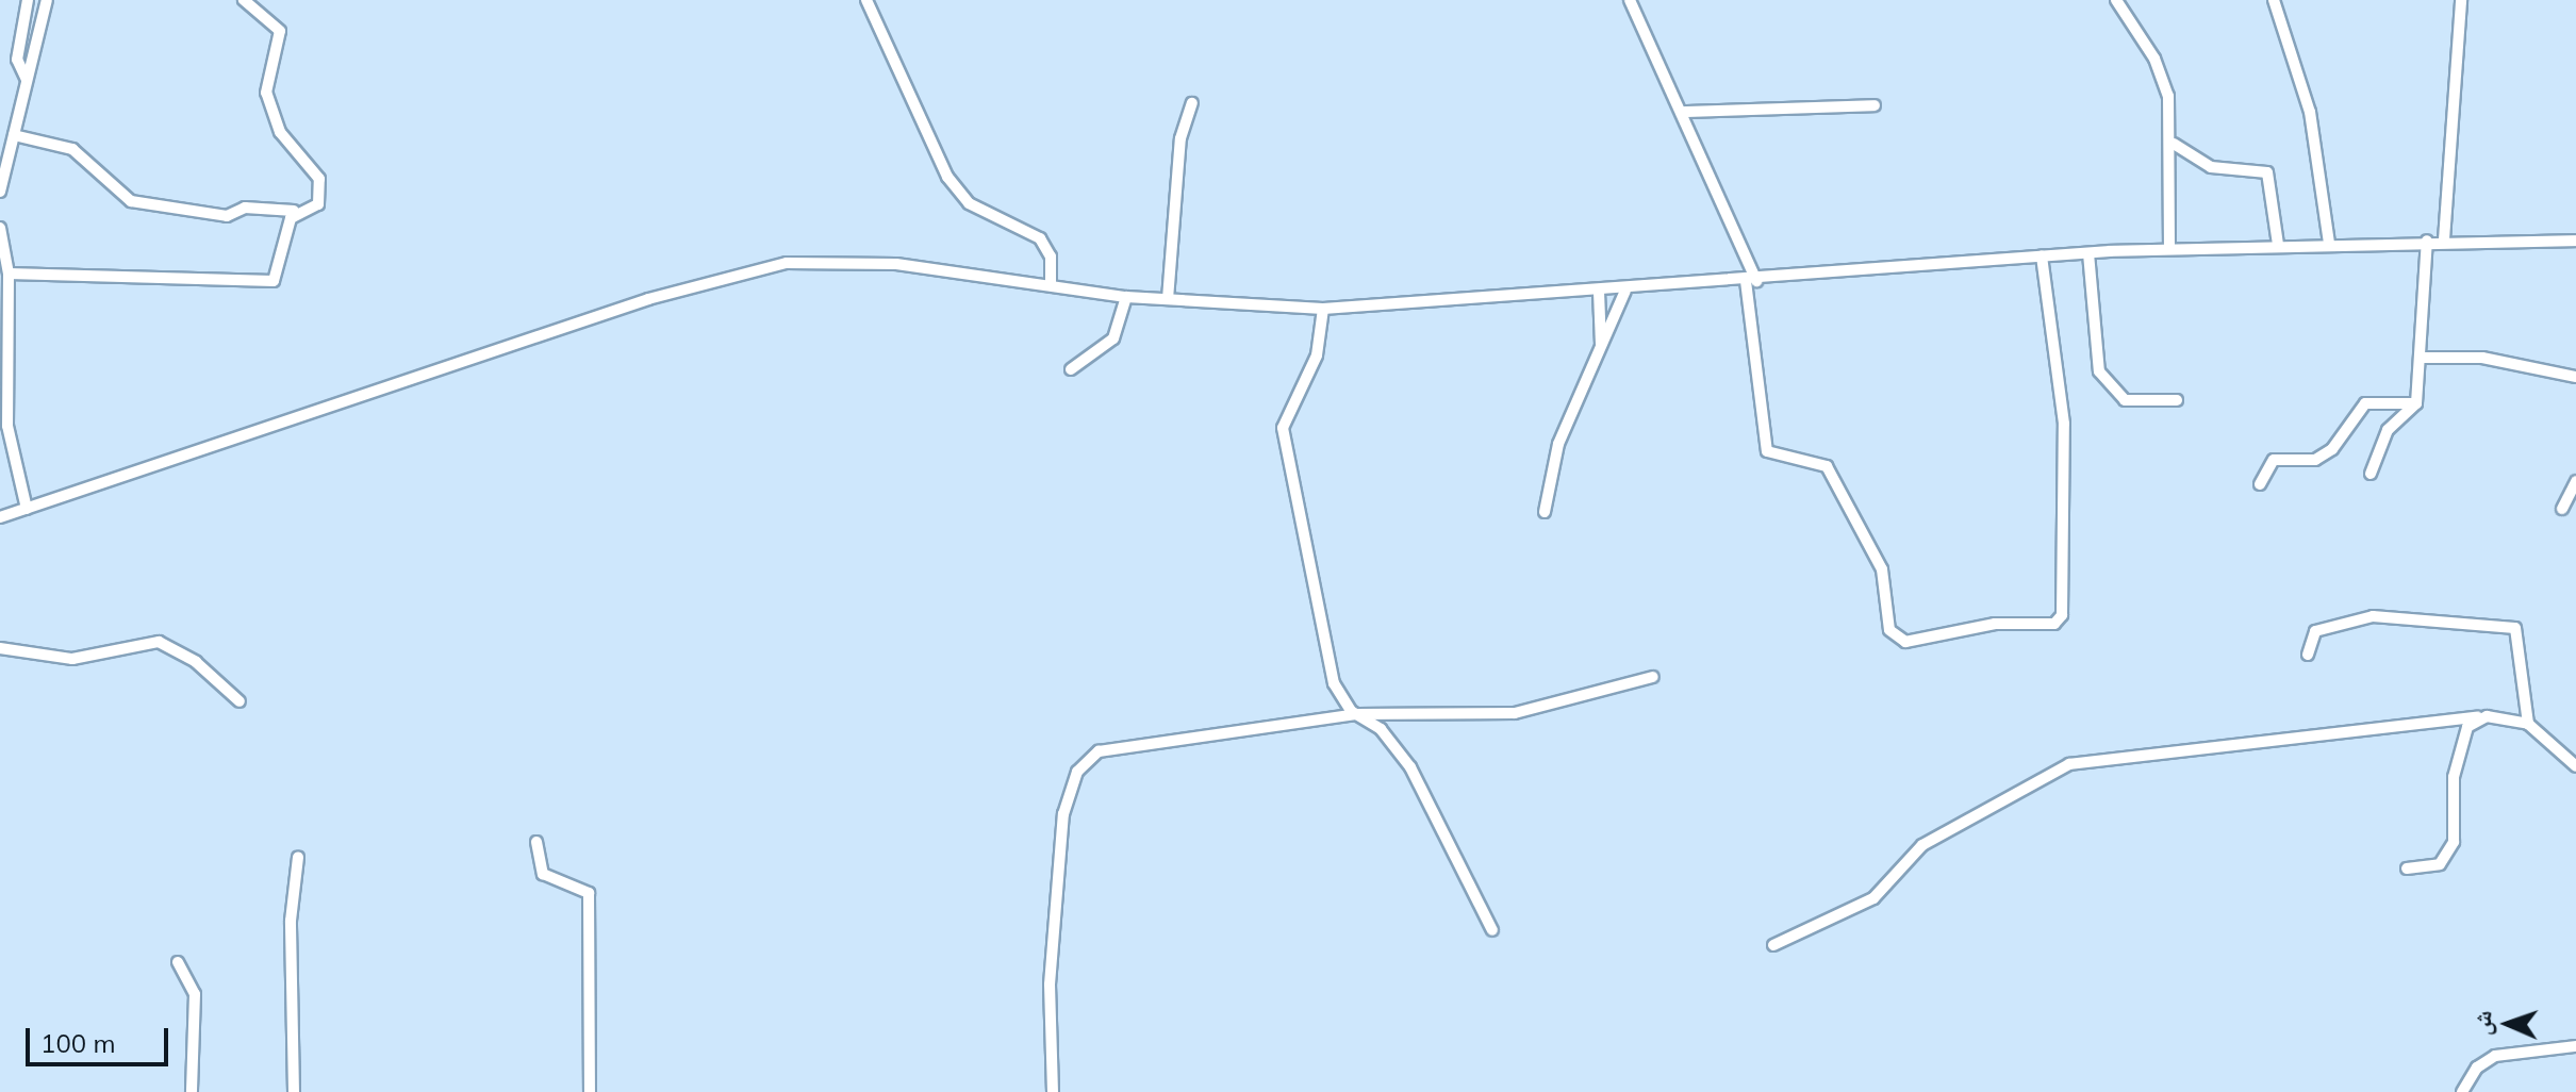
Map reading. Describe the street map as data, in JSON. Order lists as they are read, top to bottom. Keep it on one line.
{"scale_bar":"100 m","north":"left"}
